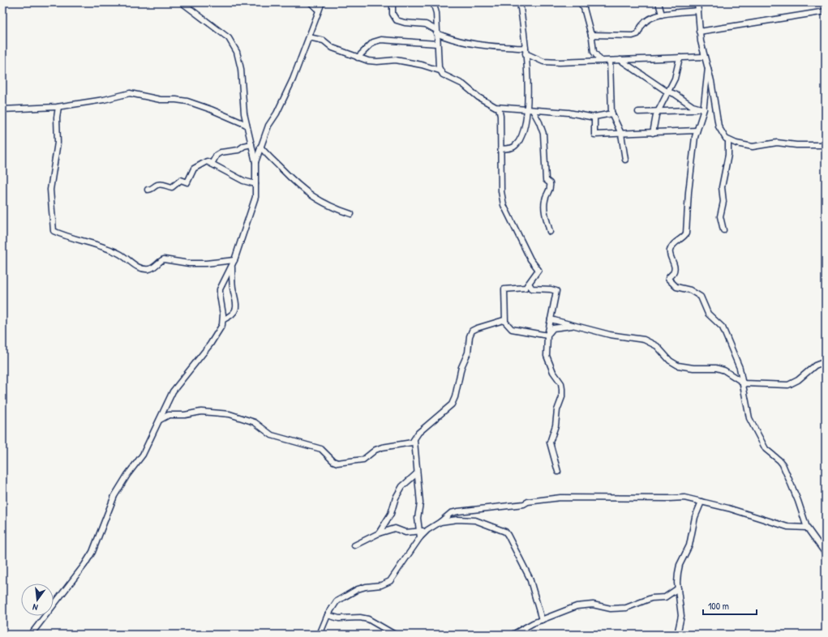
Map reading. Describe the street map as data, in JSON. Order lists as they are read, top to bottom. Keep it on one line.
{"scale_bar":"100 m","north":"bottom"}
